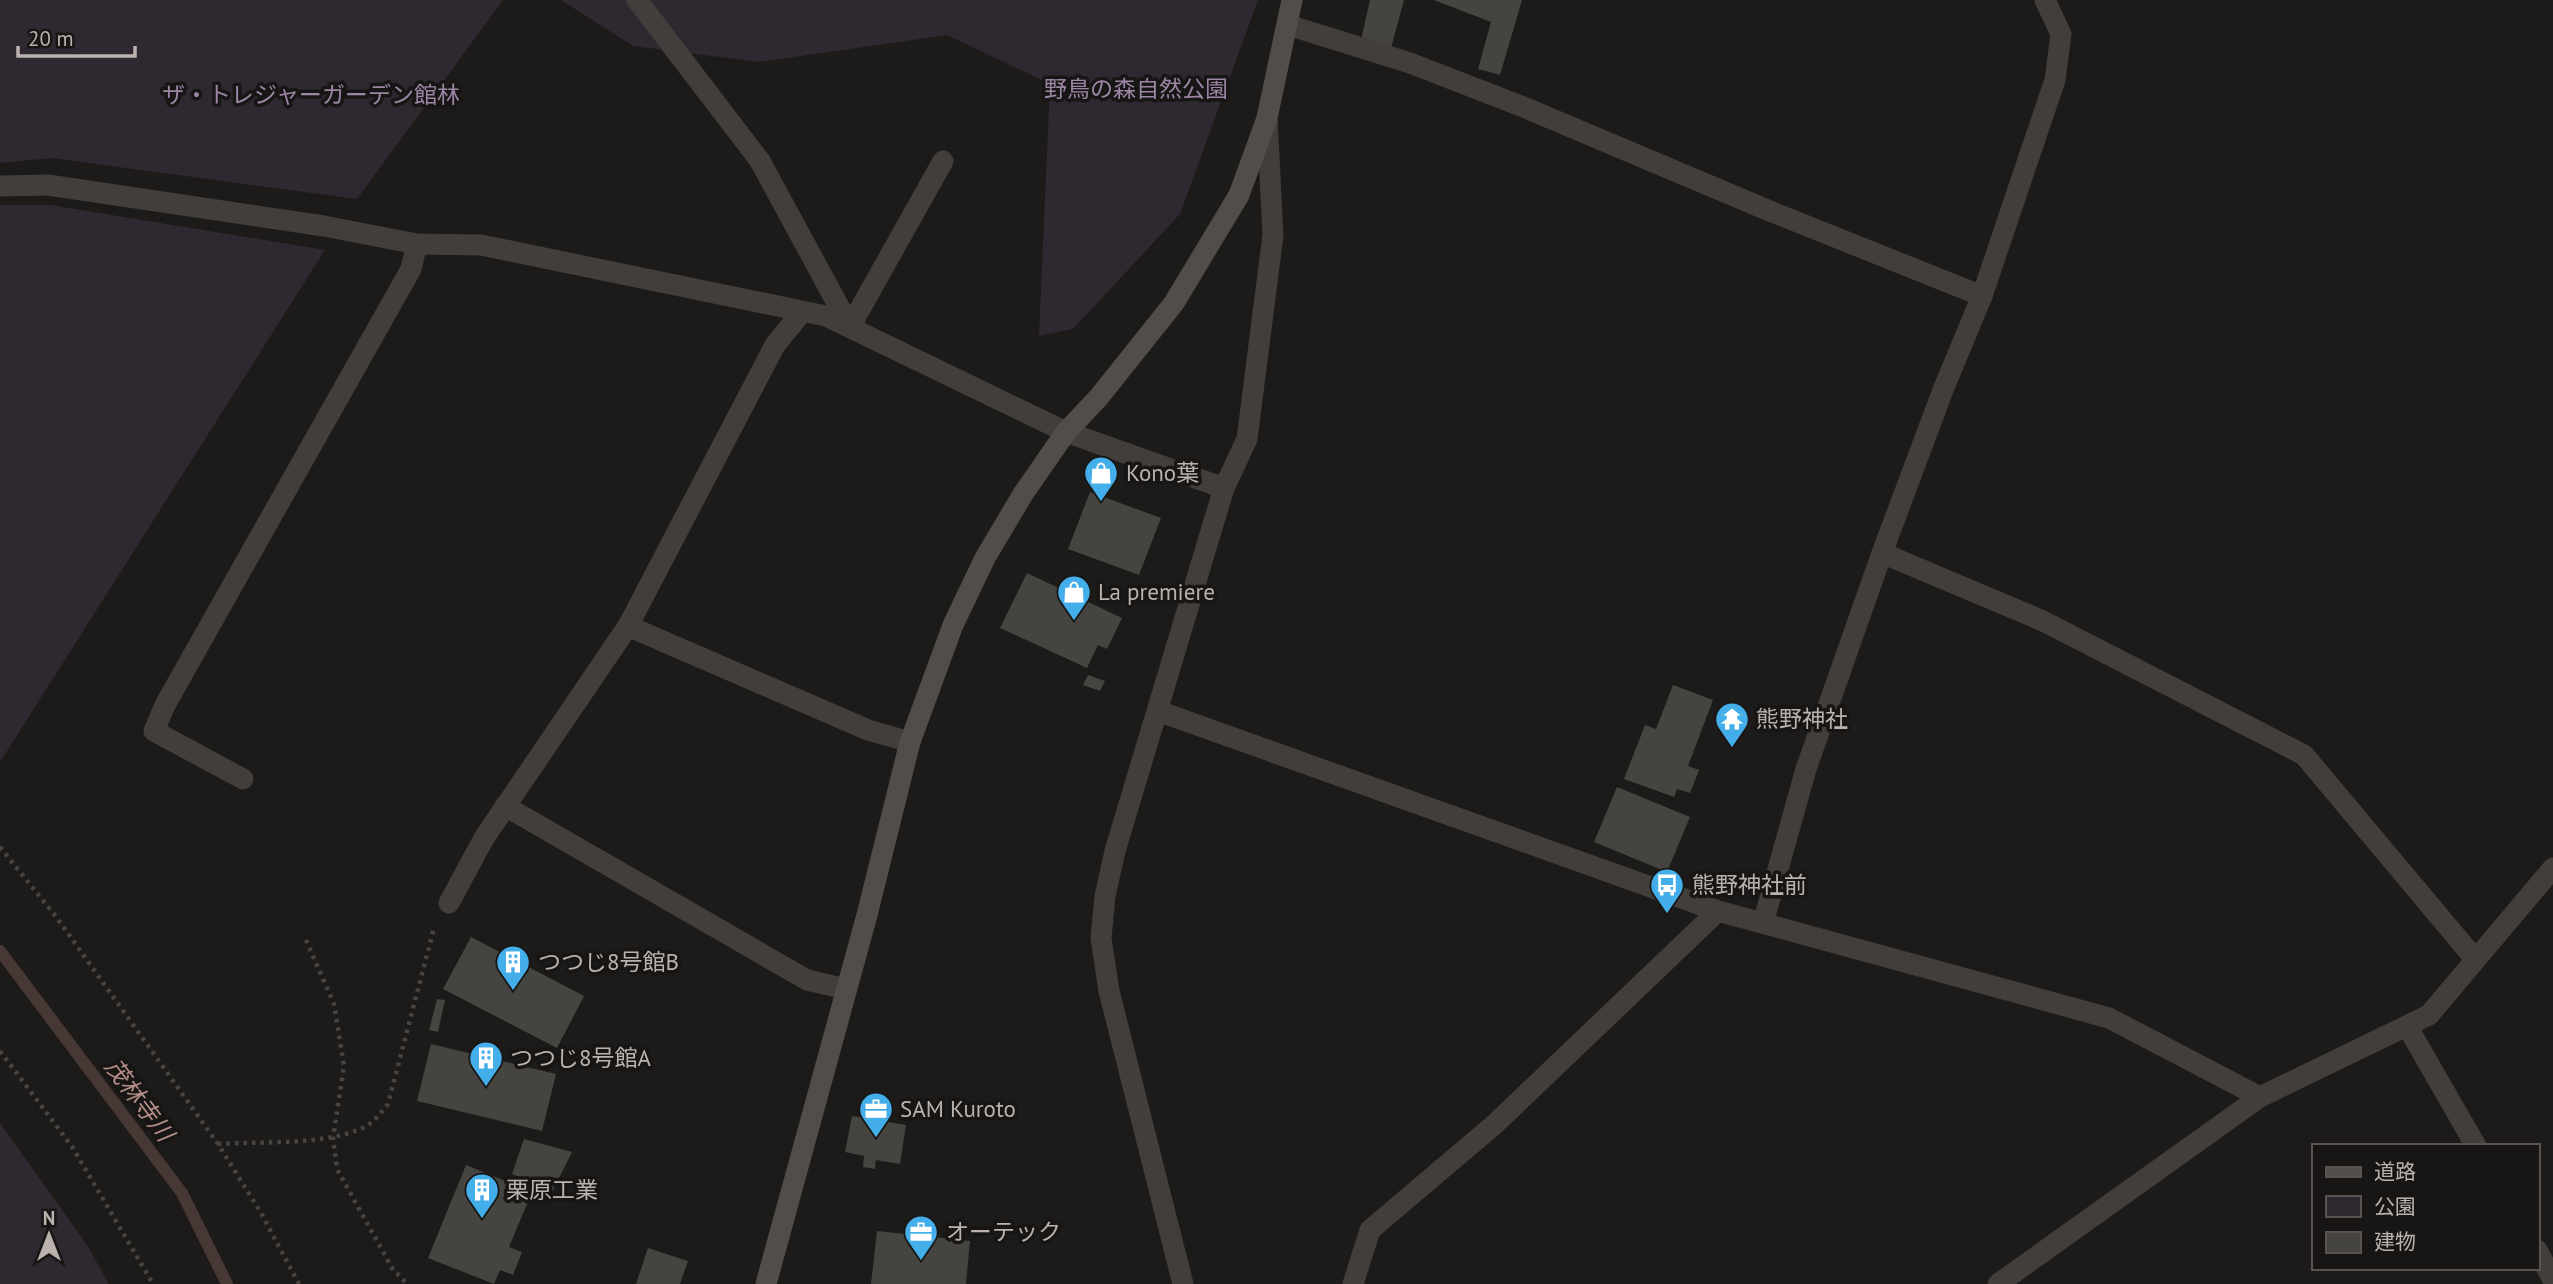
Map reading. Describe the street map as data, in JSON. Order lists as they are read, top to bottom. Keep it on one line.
{"water":["茂林寺川"],"parks":["野鳥の森自然公園","ザ・トレジャーガーデン館林"],"places":{"shop":["Kono葉","La premiere"],"temple":["熊野神社"],"bus stop":["熊野神社前"],"building":["つつじ8号館B","つつじ8号館A","栗原工業"],"office":["SAM Kuroto","オーテック"]},"legend":["道路","公園","建物"],"scale_bar":"20 m","north":"top"}
